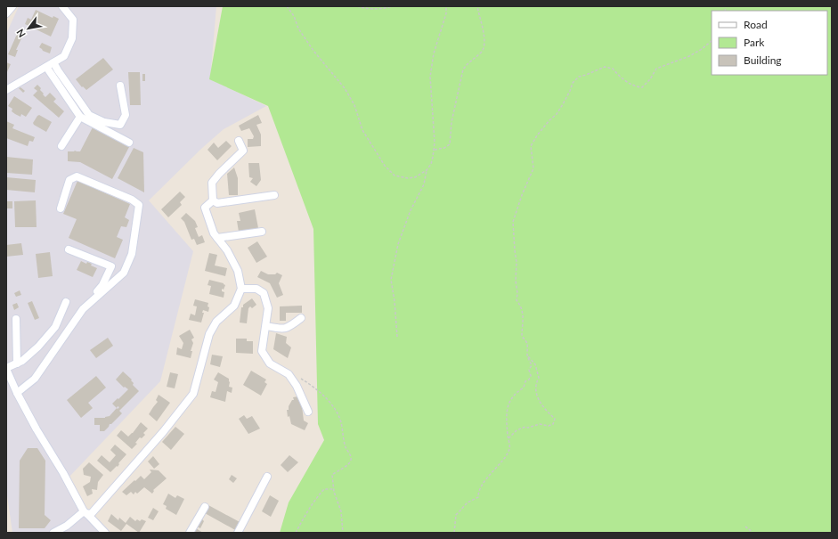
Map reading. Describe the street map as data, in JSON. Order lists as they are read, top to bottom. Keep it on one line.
{"legend":["Road","Park","Building"],"north":"bottom left"}
